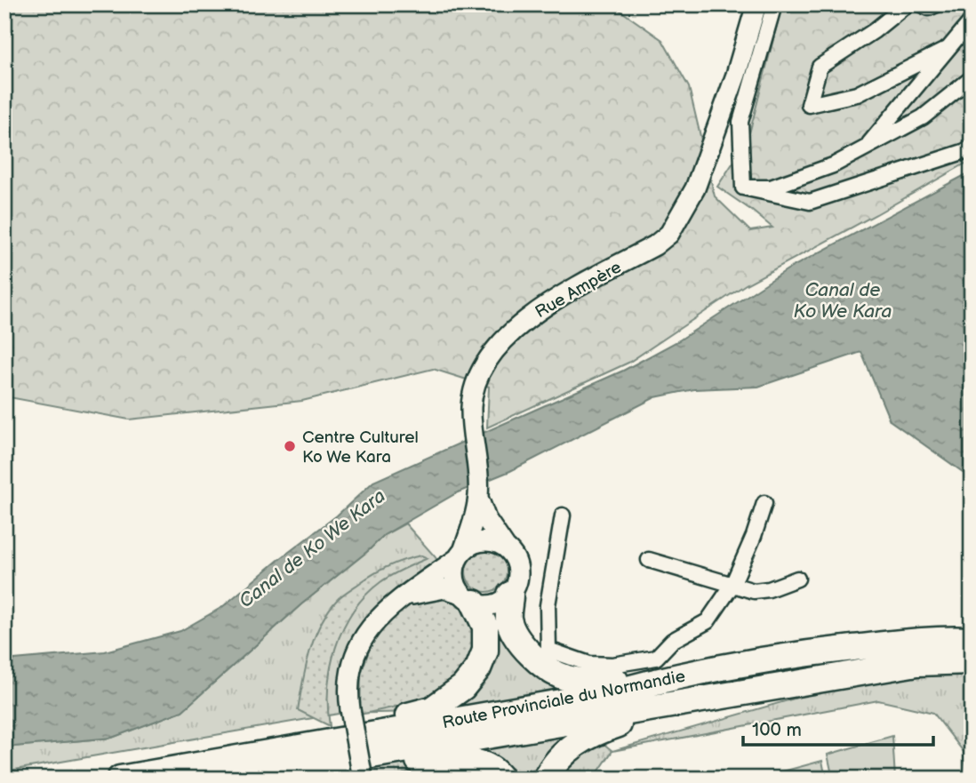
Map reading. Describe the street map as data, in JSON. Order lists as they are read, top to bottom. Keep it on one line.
{"streets":{"highway":["Route Provinciale du Normandie"],"main road":["Rue Ampère"]},"water":["Canal de Ko We Kara"],"places":["Centre Culturel Ko We Kara"],"scale_bar":"100 m"}
